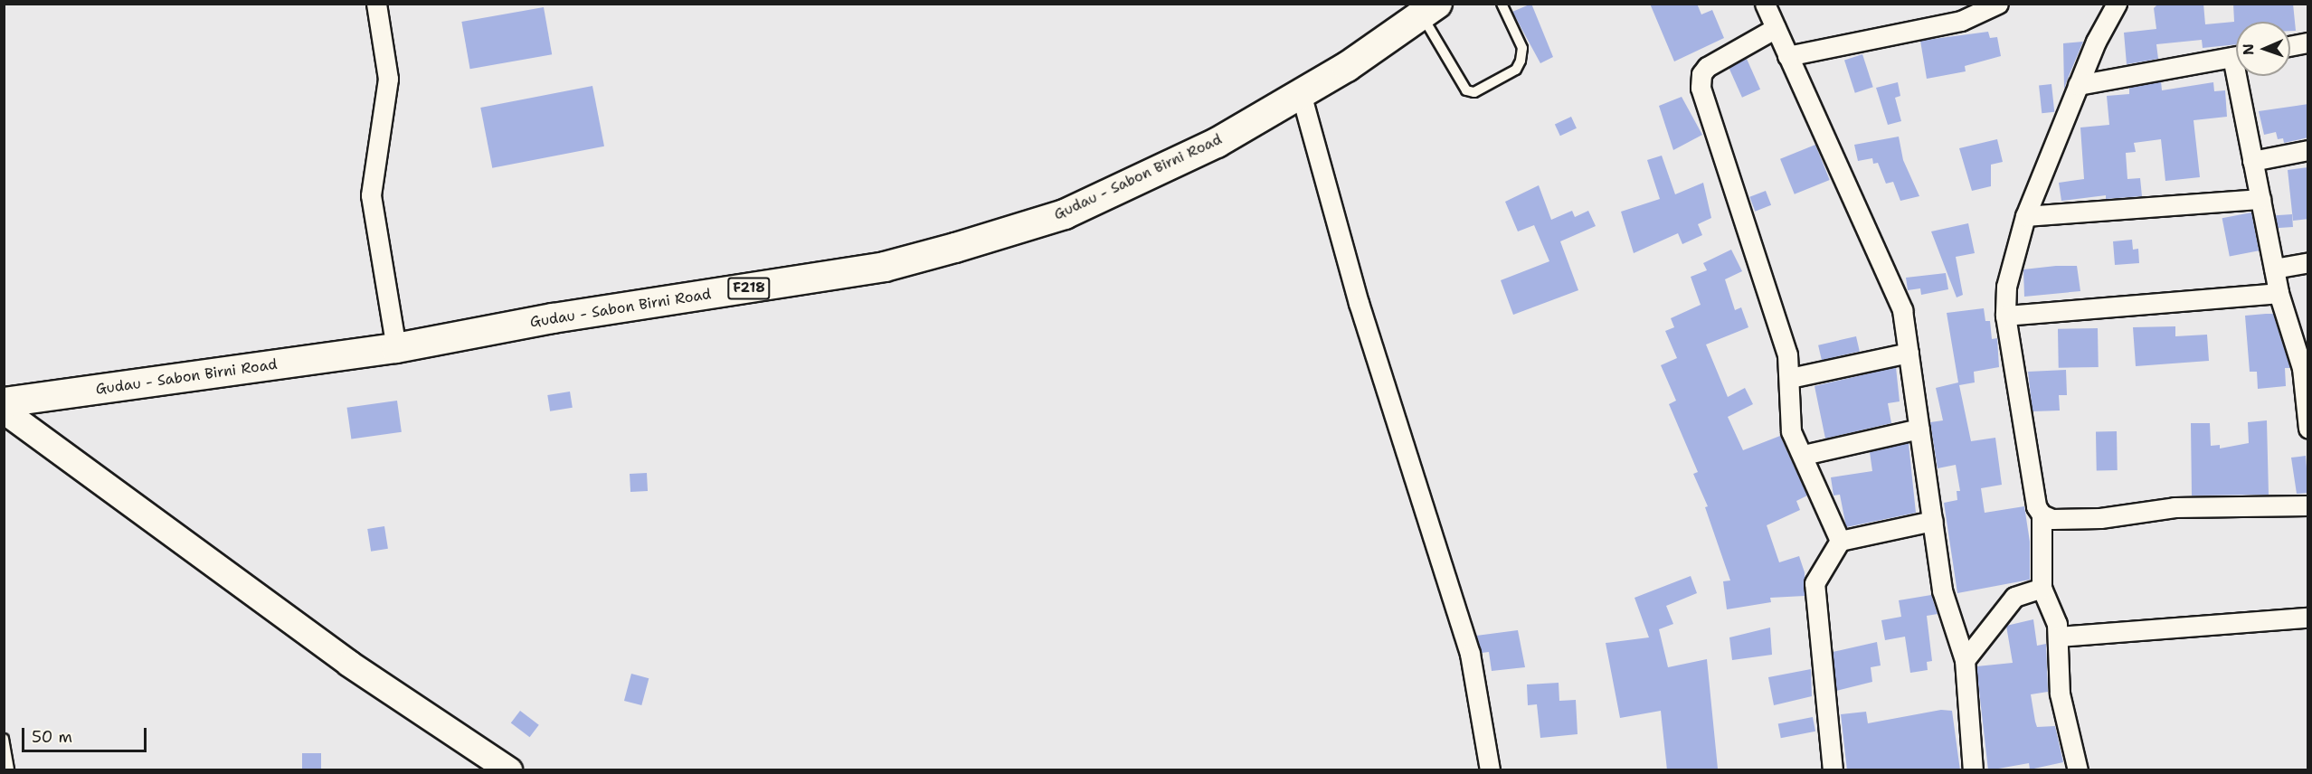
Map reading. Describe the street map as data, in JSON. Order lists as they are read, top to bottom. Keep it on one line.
{"streets":{"main road":["Gudau - Sabon Birni Road","F218"]},"scale_bar":"50 m","north":"left"}
